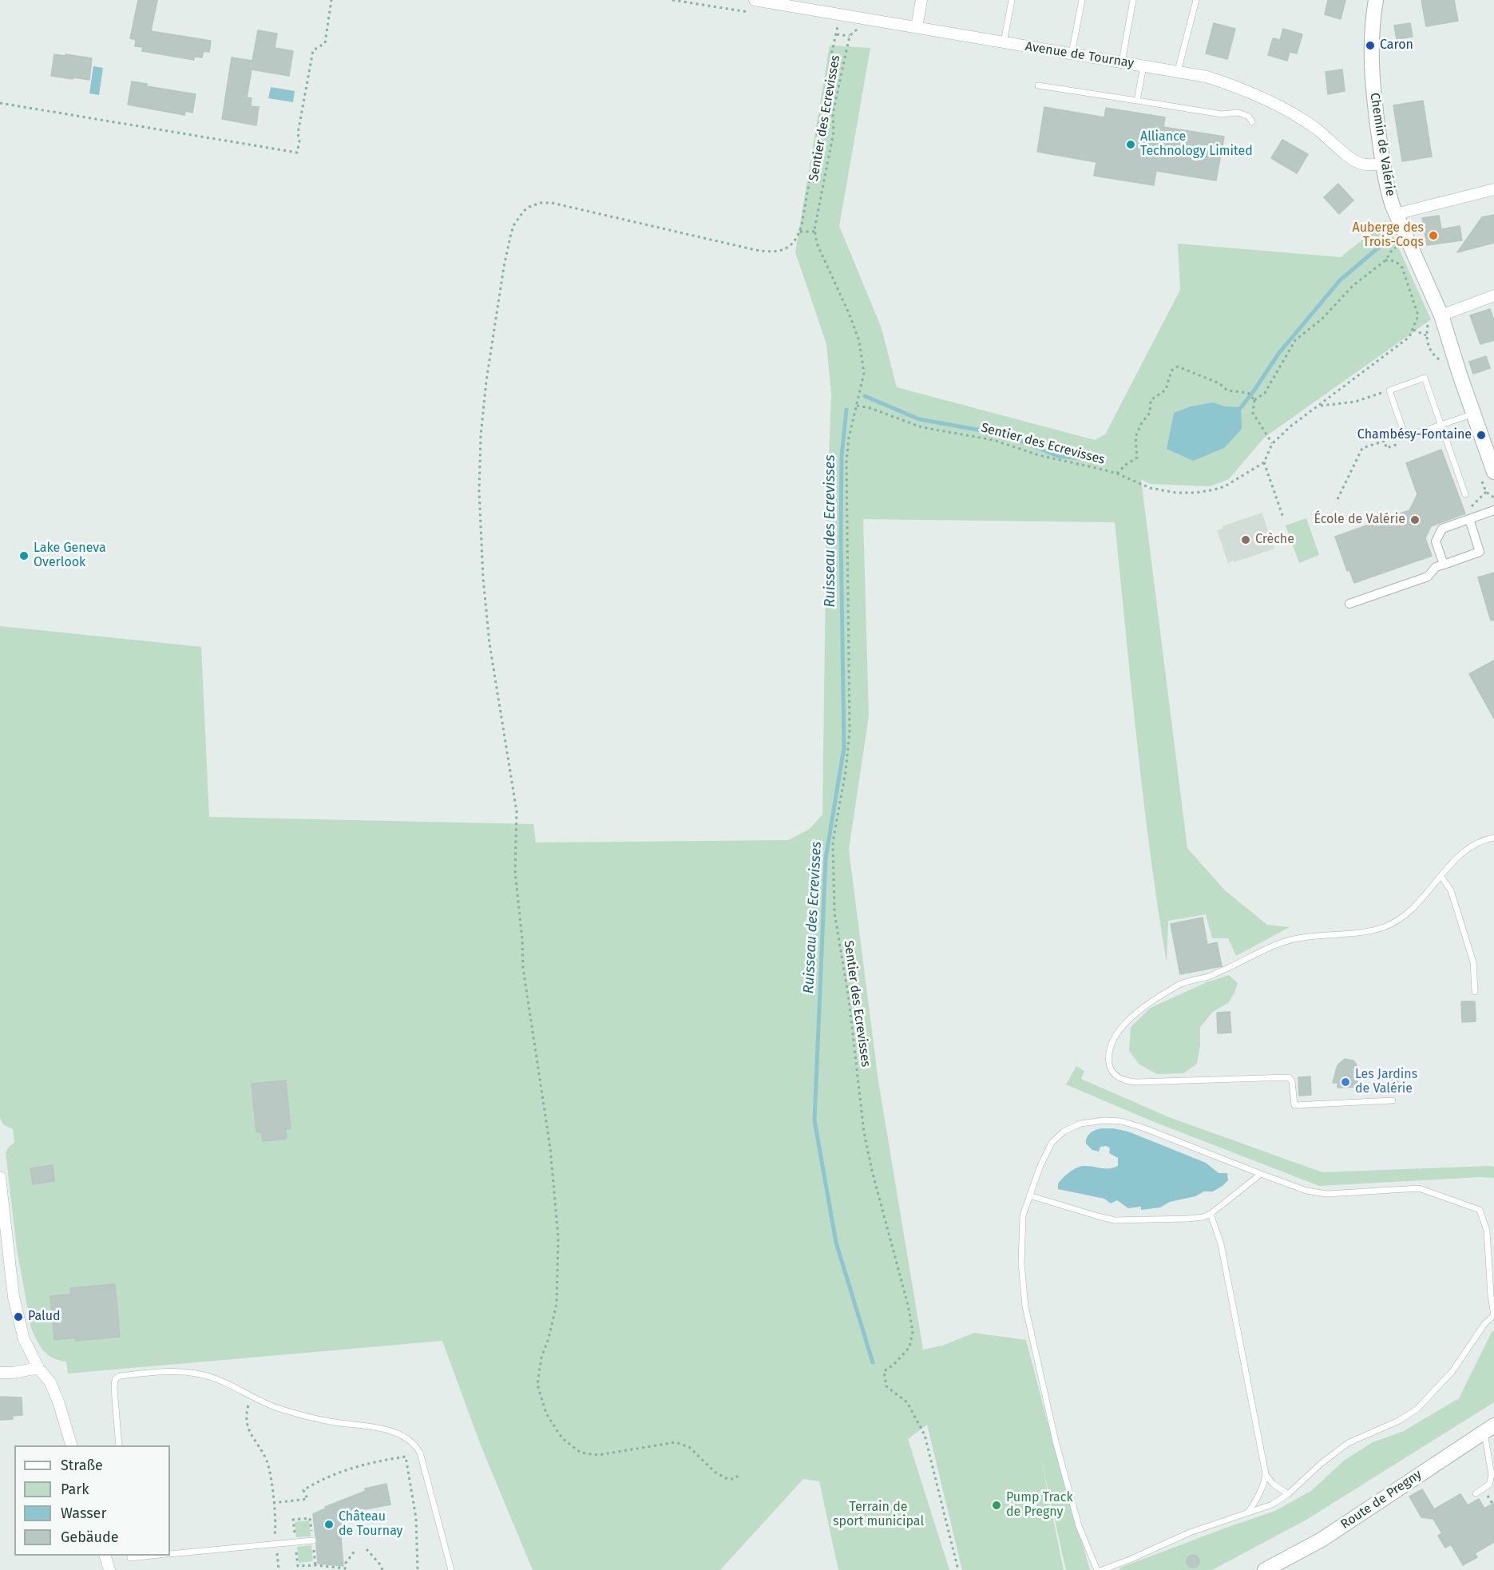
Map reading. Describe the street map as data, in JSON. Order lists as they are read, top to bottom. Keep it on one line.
{"streets":{"street":["Avenue de Tournay","Chemin de Valérie","Route de Pregny"],"path":["Sentier des Ecrevisses"]},"crossings":[["Avenue de Tournay","Chemin de Valérie"]],"water":["Ruisseau des Ecrevisses"],"parks":["Terrain de sport municipal"],"places":["Caron","Alliance Technology Limited","Auberge des Trois-Coqs","Chambésy-Fontaine","École de Valérie","Crèche","Lake Geneva Overlook","Les Jardins de Valérie","Palud","Pump Track de Pregny","Château de Tournay"],"legend":["Straße","Park","Wasser","Gebäude"]}
